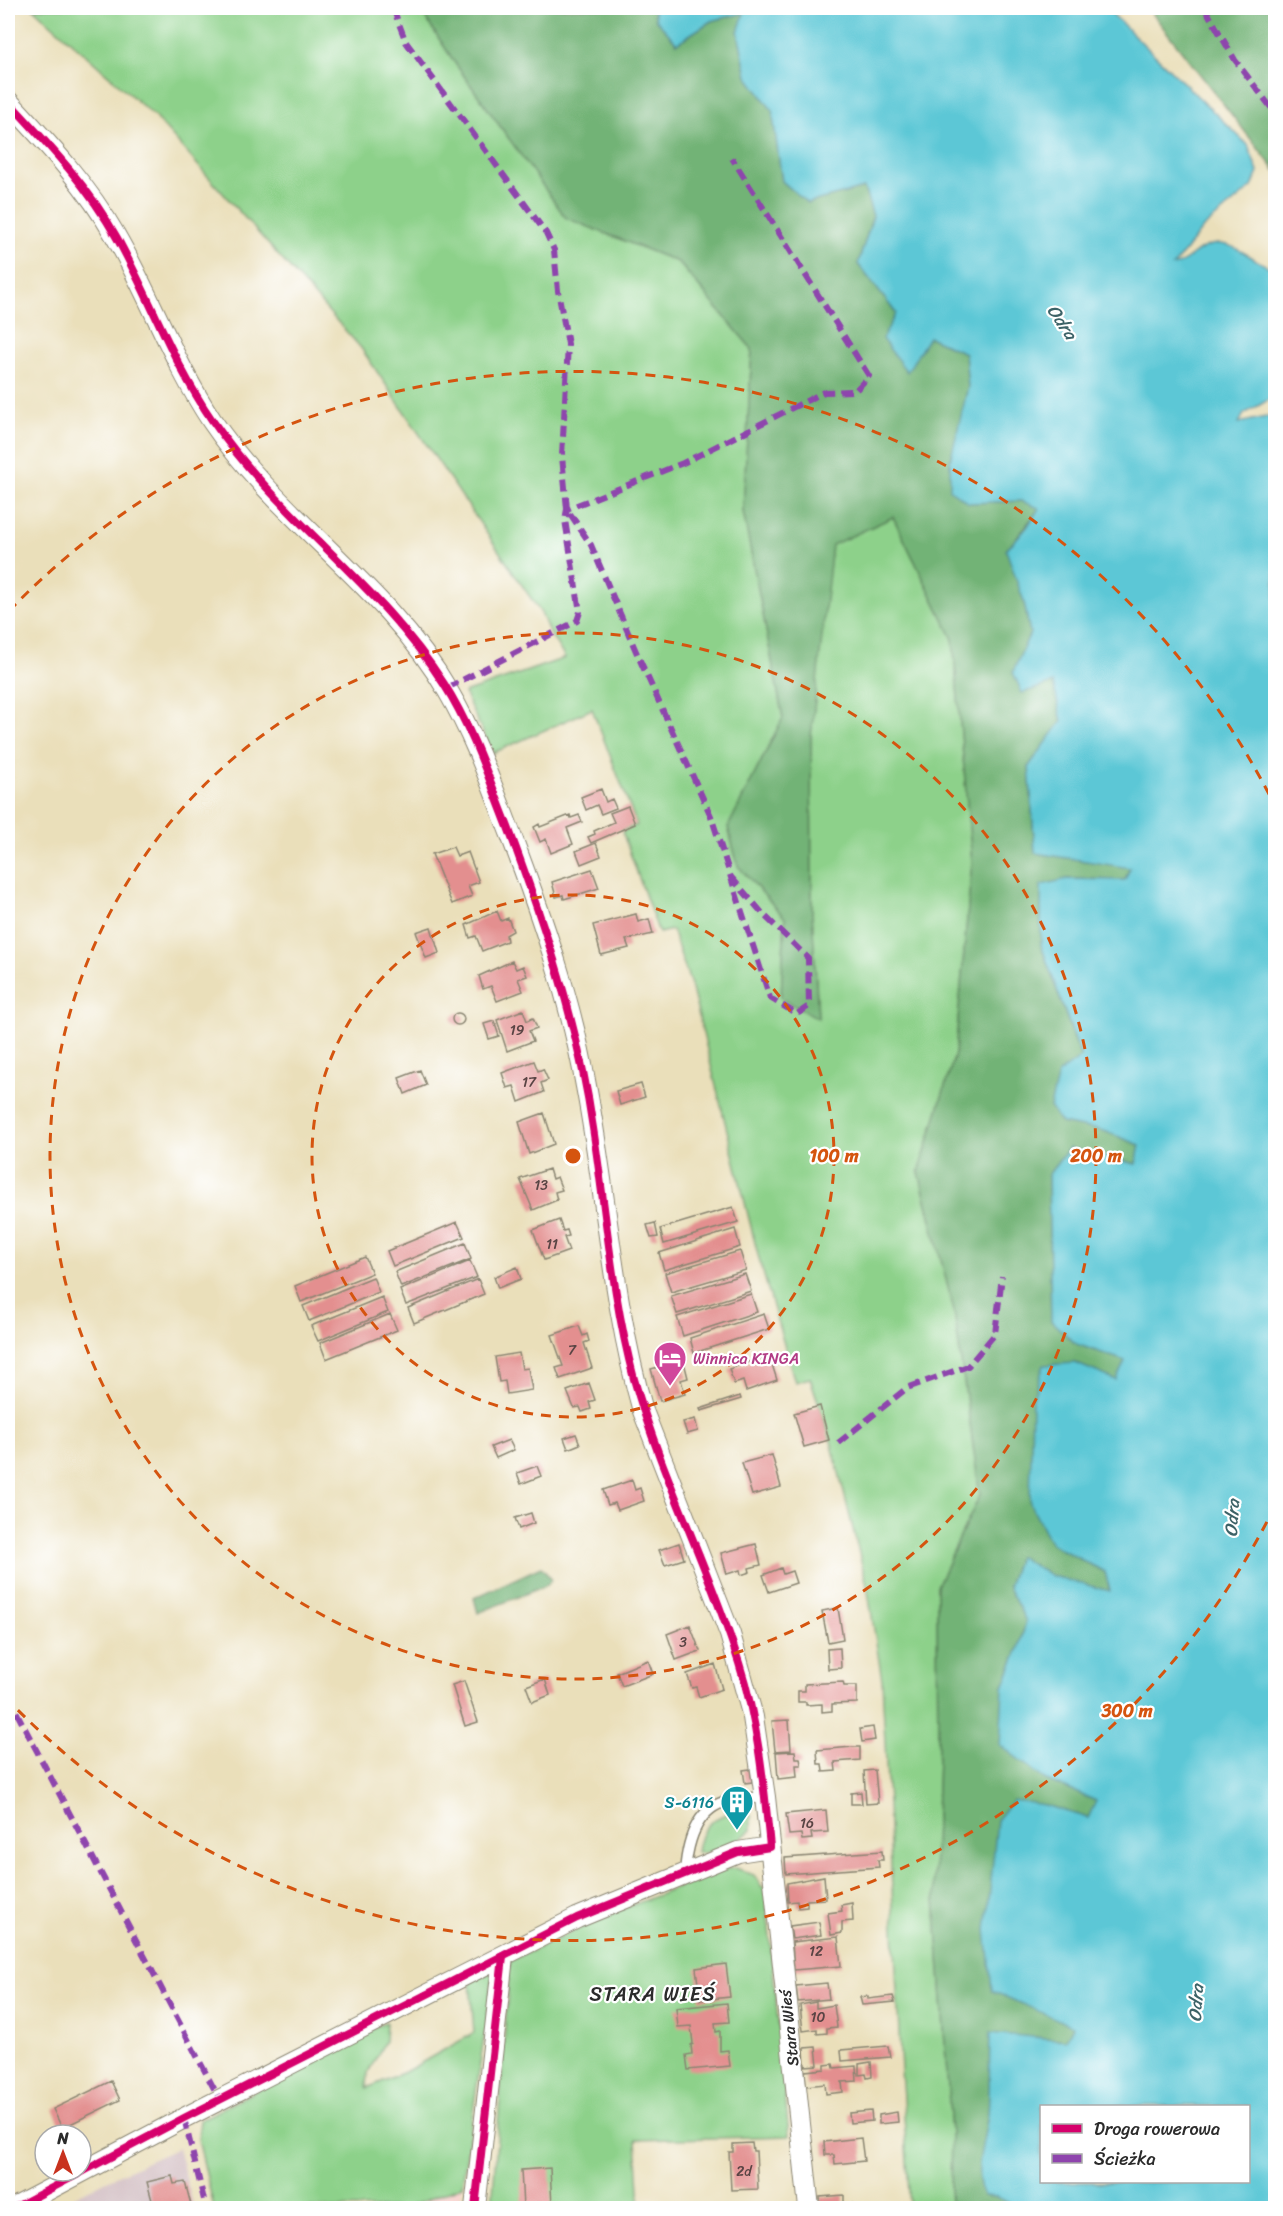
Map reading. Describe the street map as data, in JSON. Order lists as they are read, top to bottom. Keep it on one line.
{"streets":{"street":["Stara Wieś"]},"districts":["STARA WIEŚ"],"water":["Odra"],"places":{"hotel":["Winnica KINGA"],"building":["S-6116"]},"house_numbers":["19","17","13","11","7","3","16","12","10","2d"],"legend":["Droga rowerowa","Ścieżka"],"north":"top","rings":["100 m","200 m","300 m"]}
